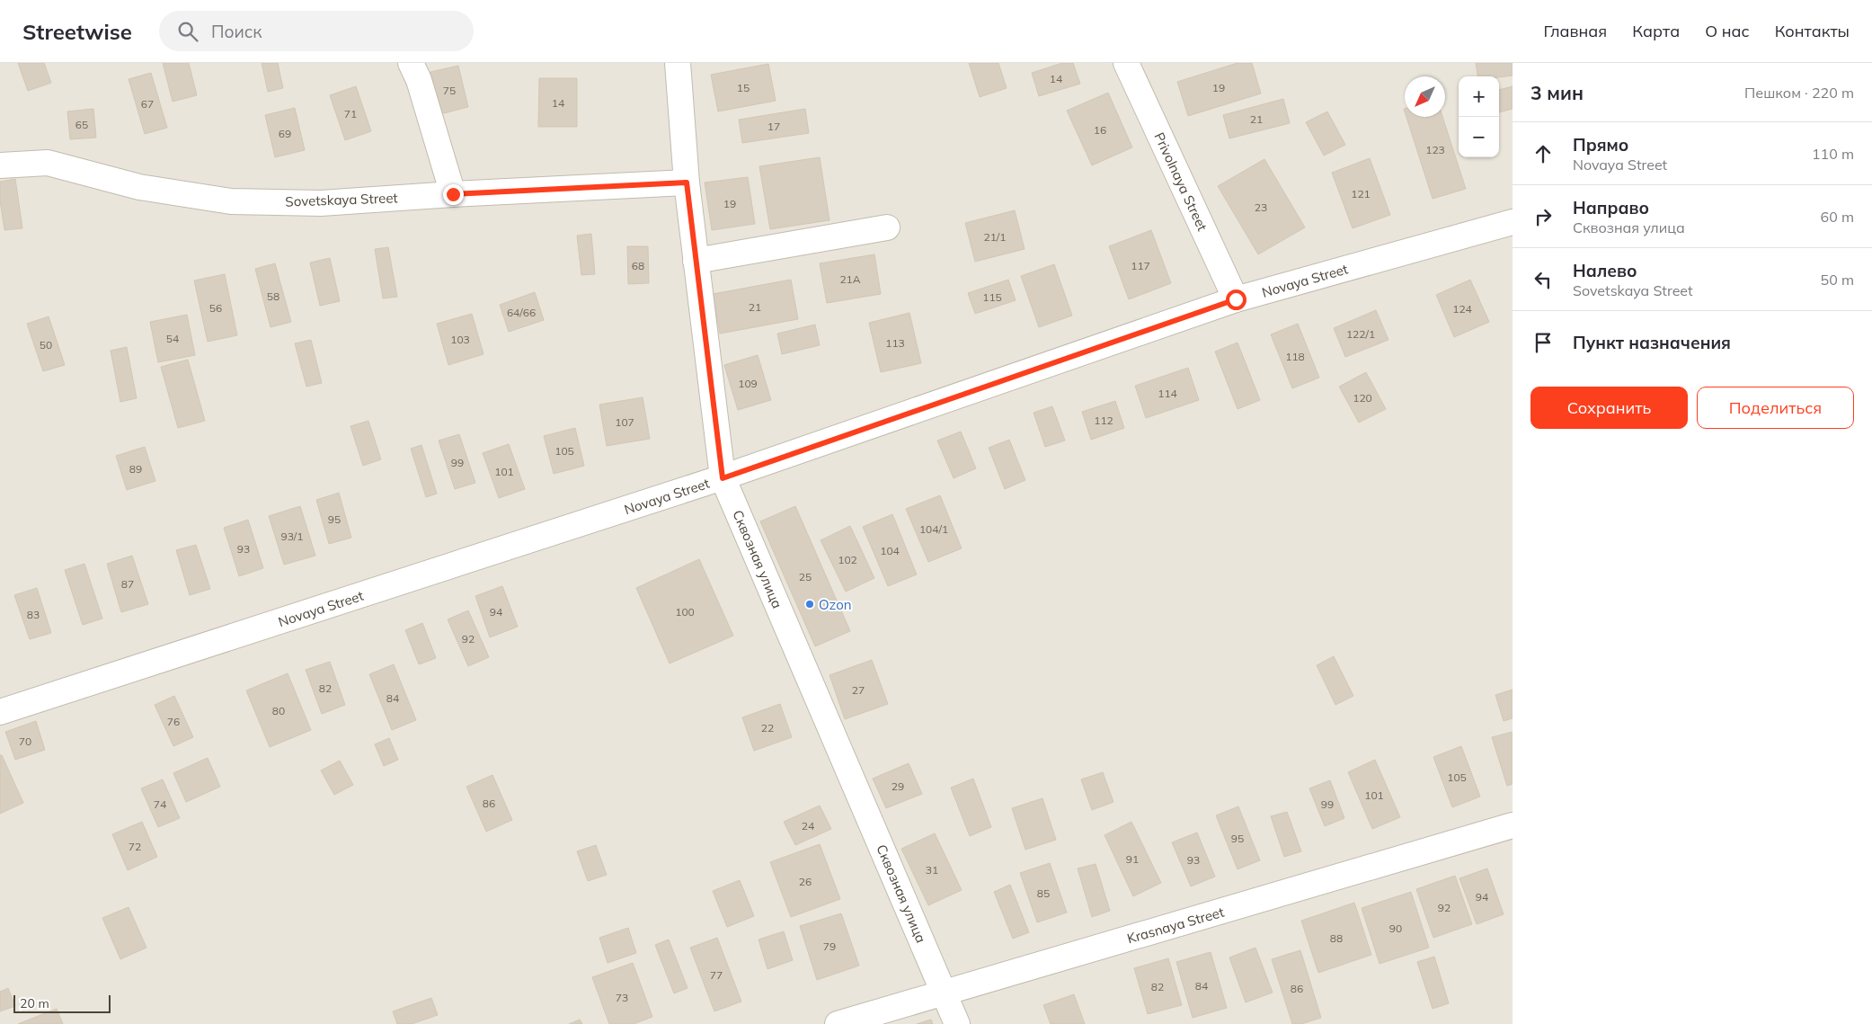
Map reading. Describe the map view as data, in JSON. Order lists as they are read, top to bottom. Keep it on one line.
{"streets":{"street":["Privolnaya Street","Sovetskaya Street","Novaya Street","Сквозная улица","Krasnaya Street"]},"crossings":[["Privolnaya Street","Novaya Street"],["Sovetskaya Street","Сквозная улица"],["Novaya Street","Сквозная улица"],["Сквозная улица","Krasnaya Street"]],"places":["Ozon"],"house_numbers":["14","15","19","75","14","67","71","21","65","17","16","69","123","121","19","23","21/1","68","117","21А","58","115","21","56","124","64/66","122/1","54","103","113","50","118","109","114","120","112","107","105","99","89","101","95","104/1","93/1","93","104","102","25","87","94","100","83","92","82","27","84","80","76","22","70","105","29","101","86","74","99","24","95","72","91","93","31","26","85","94","92","90","88","79","77","84","82","86","73"],"scale_bar":"20 m","north":"bottom left","page":{"header":"Streetwise","search":"Поиск","nav":["Главная","Карта","О нас","Контакты"],"heading":["3 мин","Пешком · 220 m"],"map_buttons":["+","−"],"list":[["Прямо","Novaya Street","110 m"],["Направо","Сквозная улица","60 m"],["Налево","Sovetskaya Street","50 m"],"Пункт назначения"],"buttons":["Сохранить","Поделиться"],"scale":"20 m"}}
